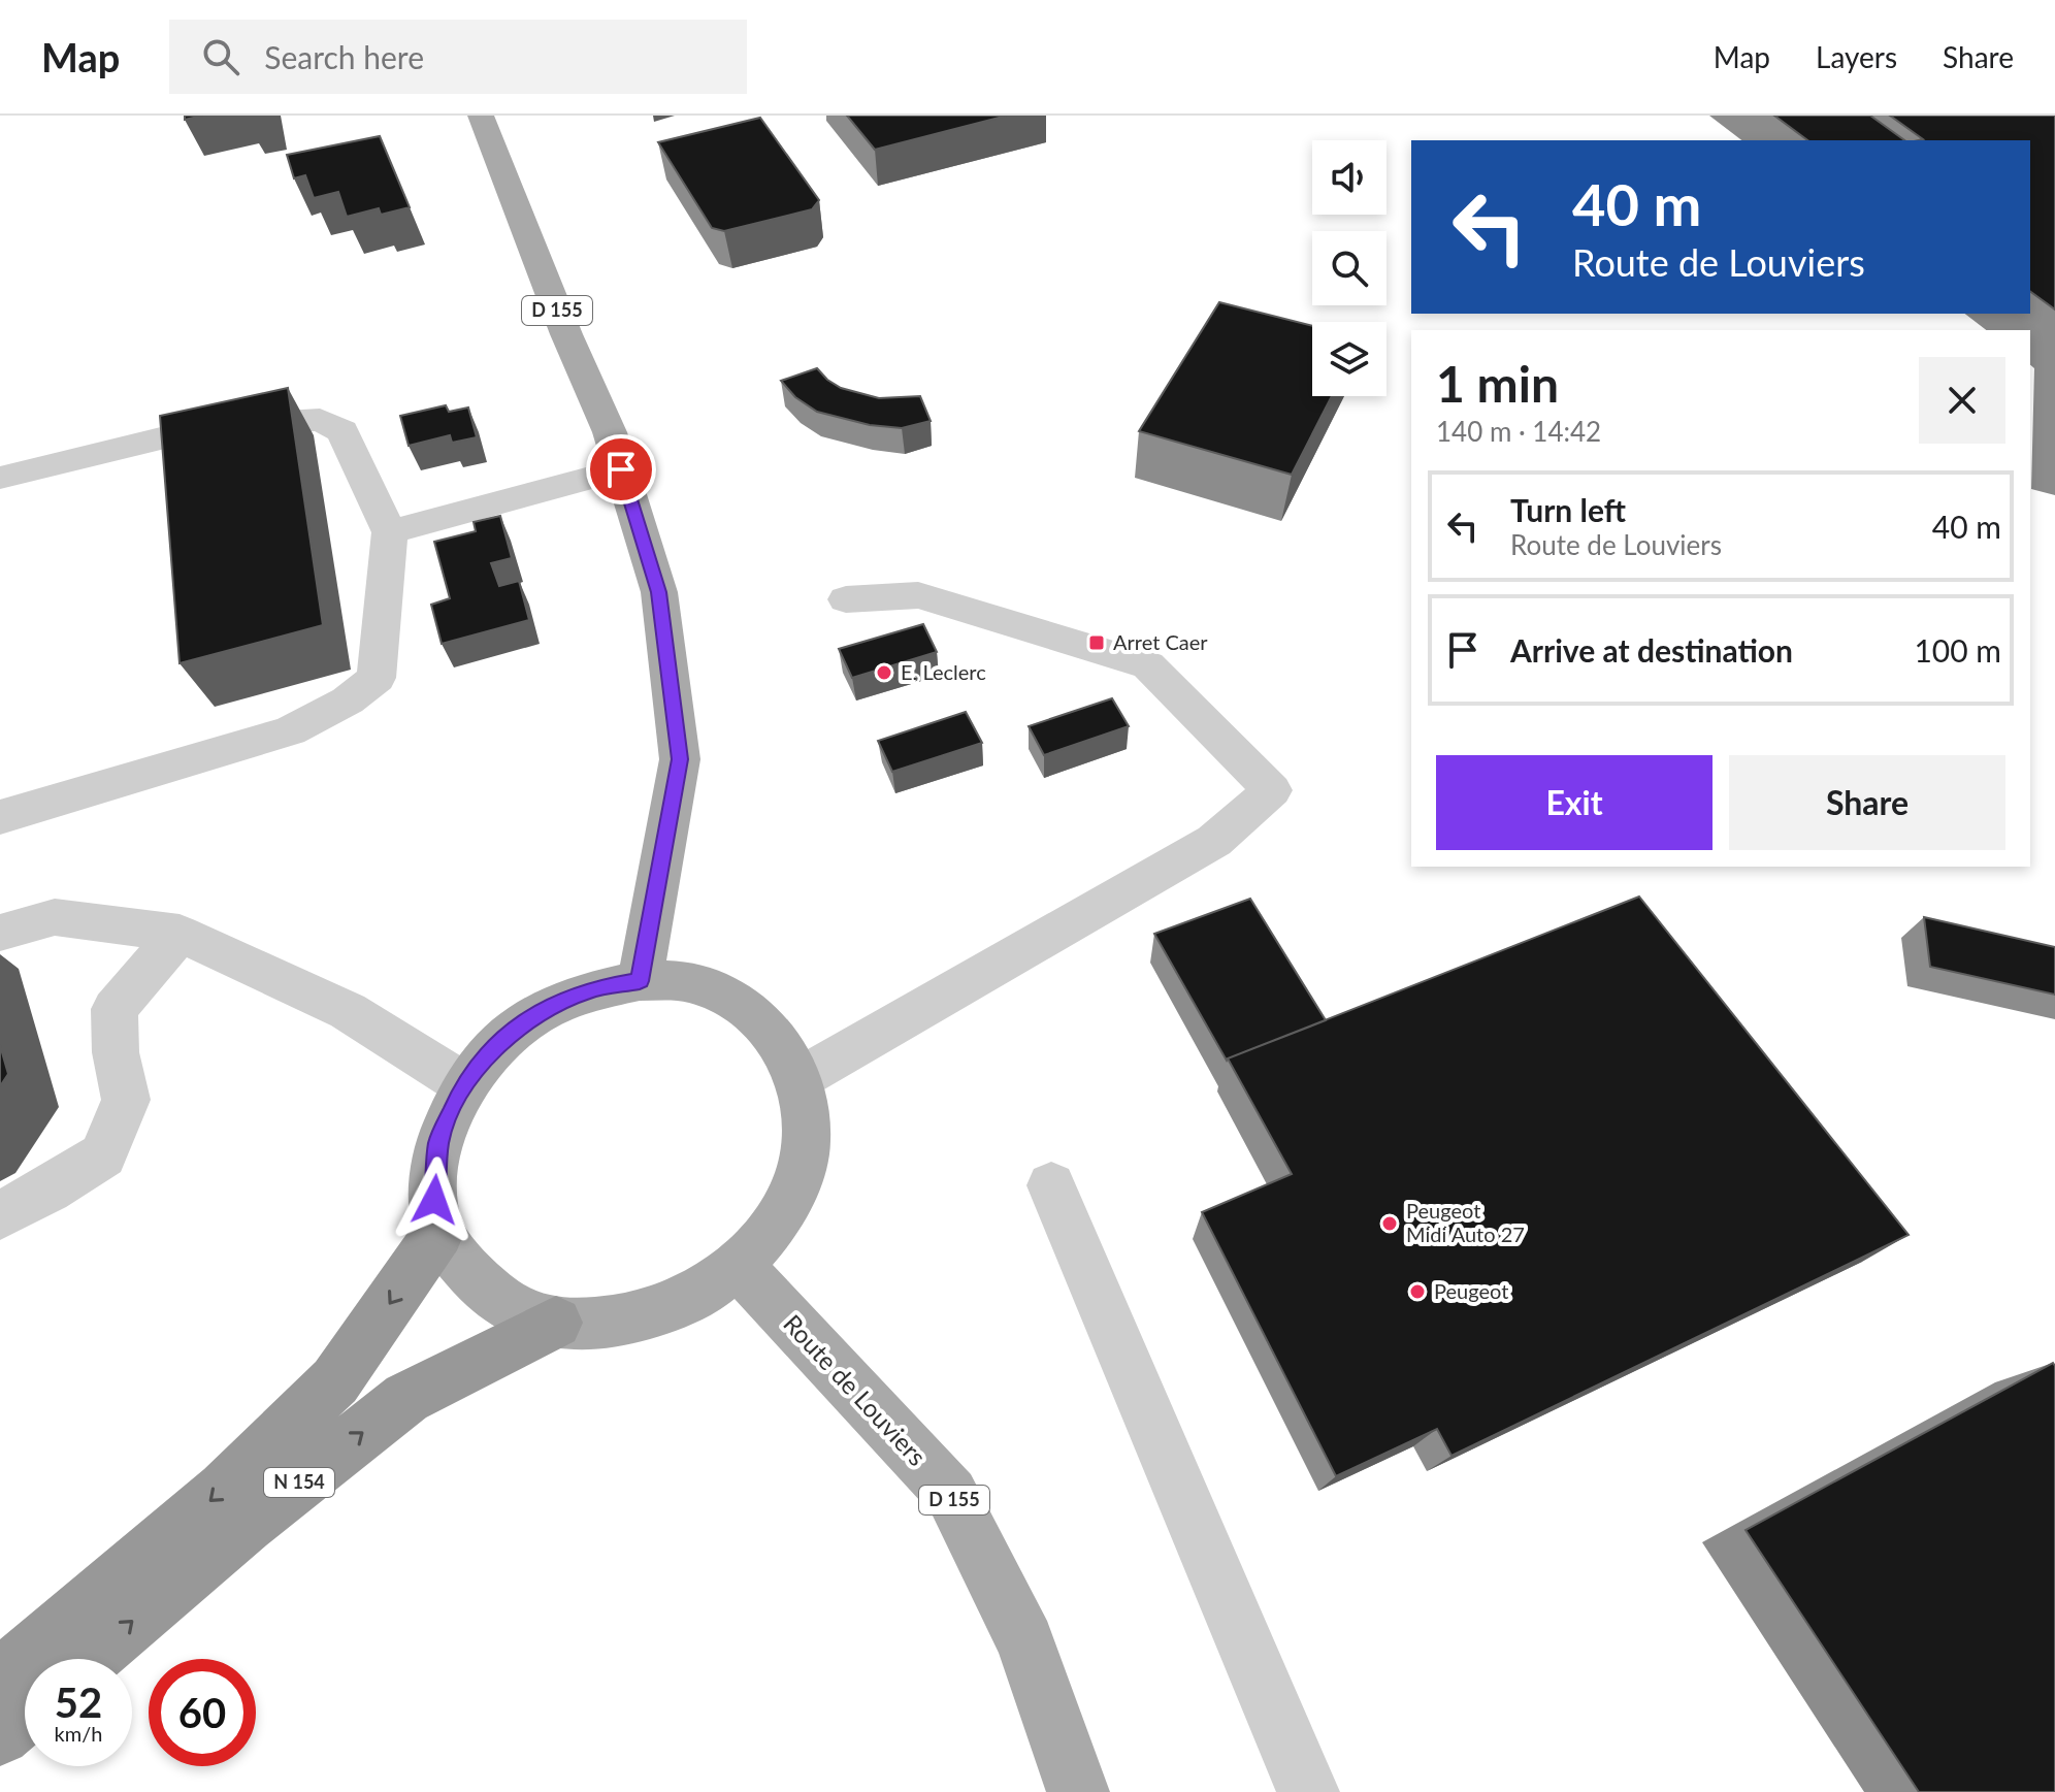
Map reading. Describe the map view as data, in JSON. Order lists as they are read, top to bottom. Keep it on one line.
{"streets":{"highway":["N 154"],"main road":["D 155","Route de Louviers"]},"places":{"transit":["Arret Caer"],"other":["E. Leclerc","Peugeot Midi Auto 27","Peugeot"]},"page":{"header":"Map","search":"Search here","nav":["Map","Layers","Share"],"turn":["40 m","Route de Louviers"],"heading":["1 min","140 m · 14:42"],"list":[{"name":"Turn left","note":"Route de Louviers","value":"40 m"},{"name":"Arrive at destination","value":"100 m"}],"buttons":["Exit","Share"],"speed":"52 km/h","limit":"60"}}
